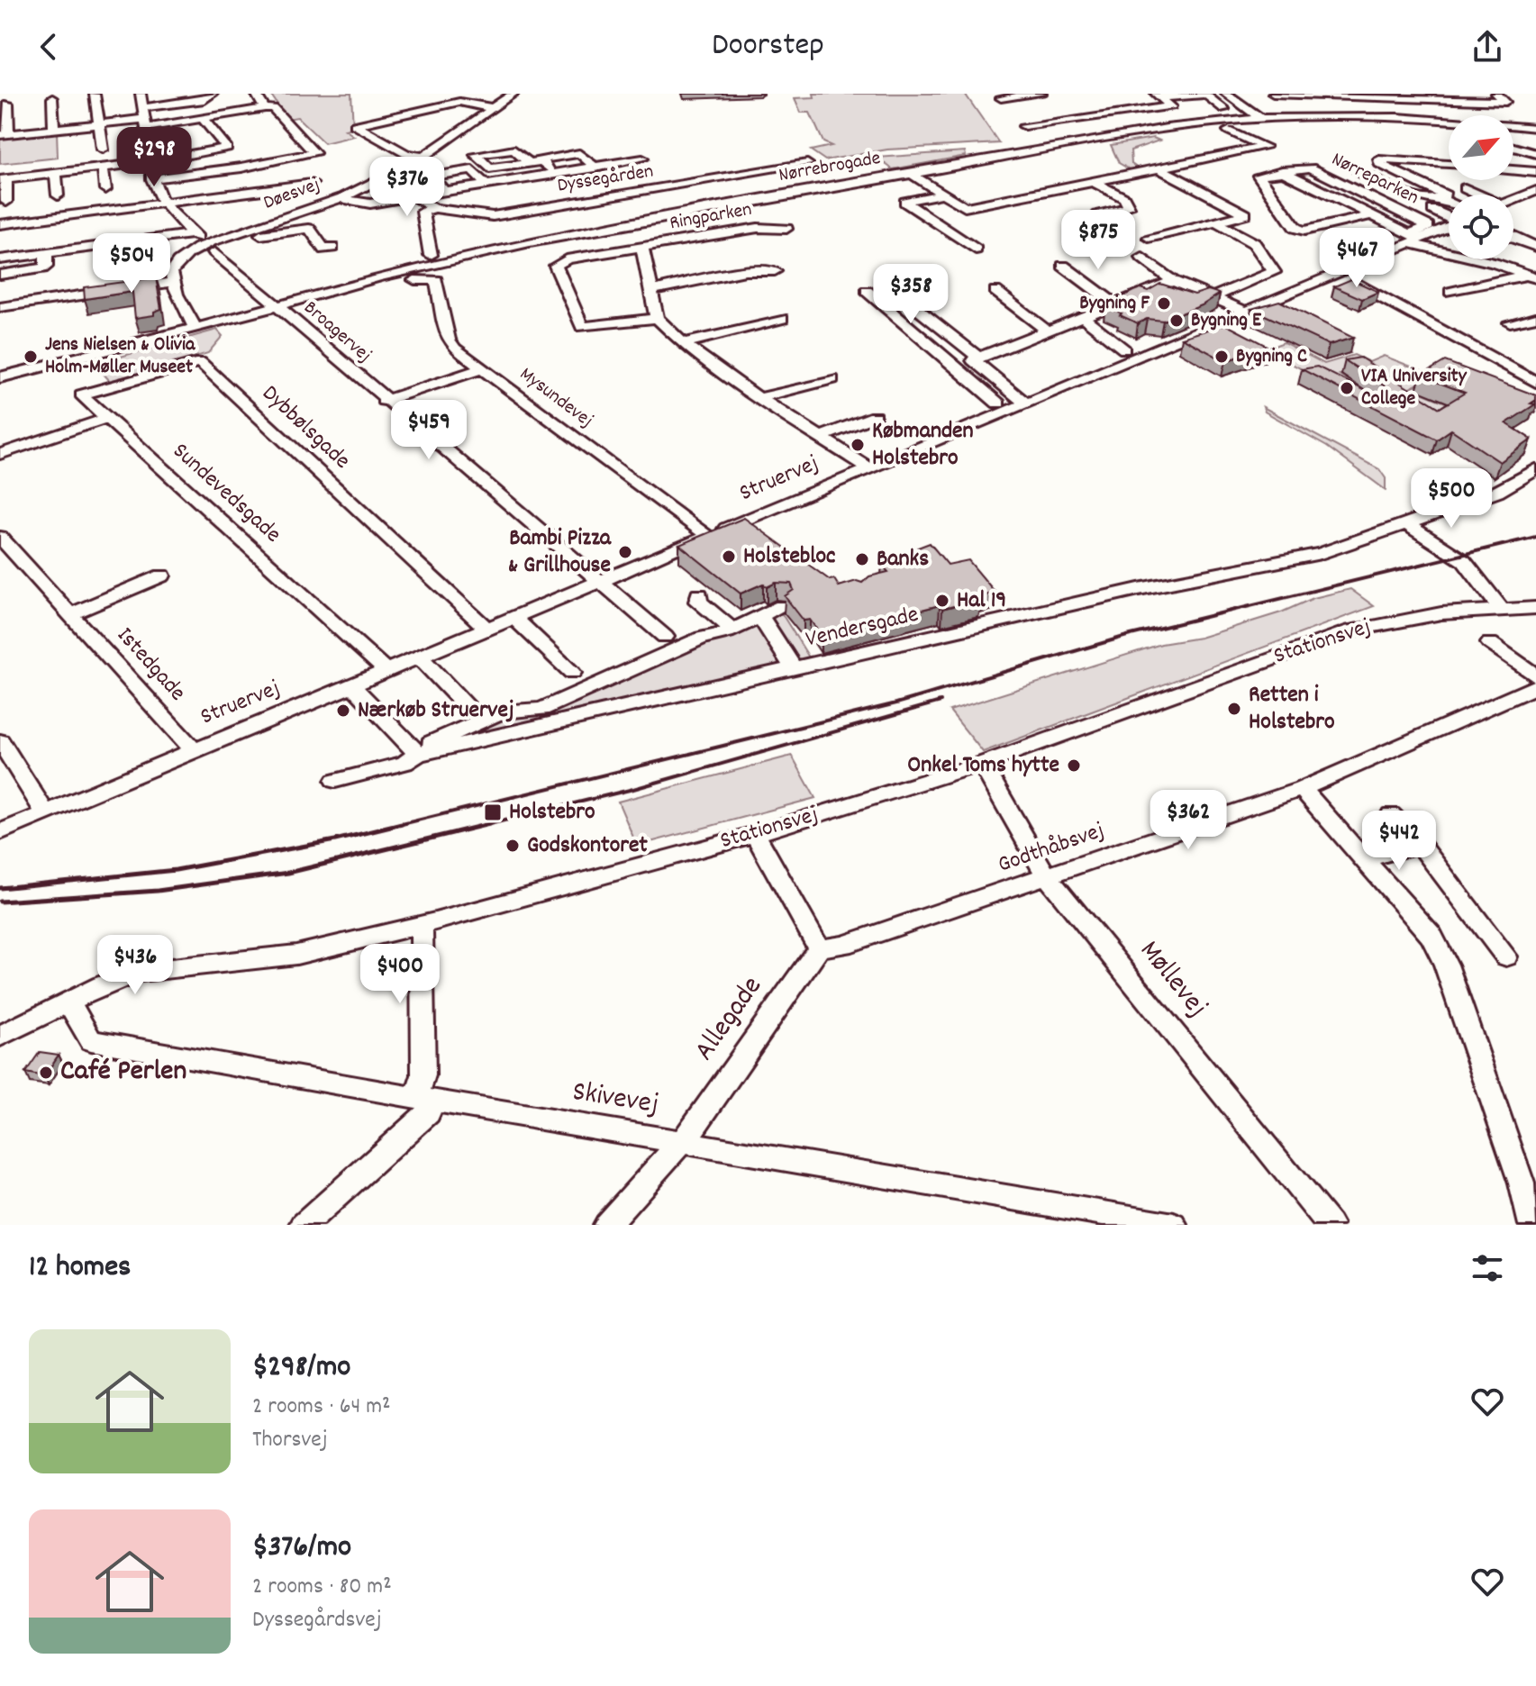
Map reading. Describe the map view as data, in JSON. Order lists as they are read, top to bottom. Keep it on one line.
{"streets":{"street":["Nørrebrogade","Dyssegården","Nørreparken","Døesvej","Ringparken","Broagervej","Mysundevej","Dybbølsgade","Struervej","Sundevedsgade","Vendersgade","Stationsvej","Istedgade","Godthåbsvej","Møllevej","Allegade","Skivevej"]},"crossings":[["Nørrebrogade","Broagervej"],["Dyssegården","Døesvej"],["Nørreparken","Struervej"],["Døesvej","Broagervej"],["Broagervej","Struervej"],["Mysundevej","Struervej"],["Dybbølsgade","Struervej"],["Dybbølsgade","Sundevedsgade"],["Struervej","Sundevedsgade"],["Struervej","Istedgade"],["Stationsvej","Møllevej"],["Stationsvej","Skivevej"],["Godthåbsvej","Møllevej"],["Godthåbsvej","Allegade"],["Allegade","Skivevej"]],"places":{"other":["Bygning F","Bygning E","Jens Nielsen & Olivia Holm-Møller Museet","Bygning C","VIA University College","Købmanden Holstebro","Bambi Pizza & Grillhouse","Holstebloc","Banks","Hal 19","Retten i Holstebro","Nærkøb Struervej","Onkel Toms hytte","Godskontoret","Café Perlen"],"transit":["Holstebro"]},"north":"top right","page":{"header":"Doorstep","price":["$298","$376","$875","$467","$504","$358","$459","$500","$362","$442","$436","$400"],"heading":"12 homes","list":[{"name":"$298/mo","note":"2 rooms · 64 m² · Thorsvej"},{"name":"$376/mo","note":"2 rooms · 80 m² · Dyssegårdsvej"}]}}
